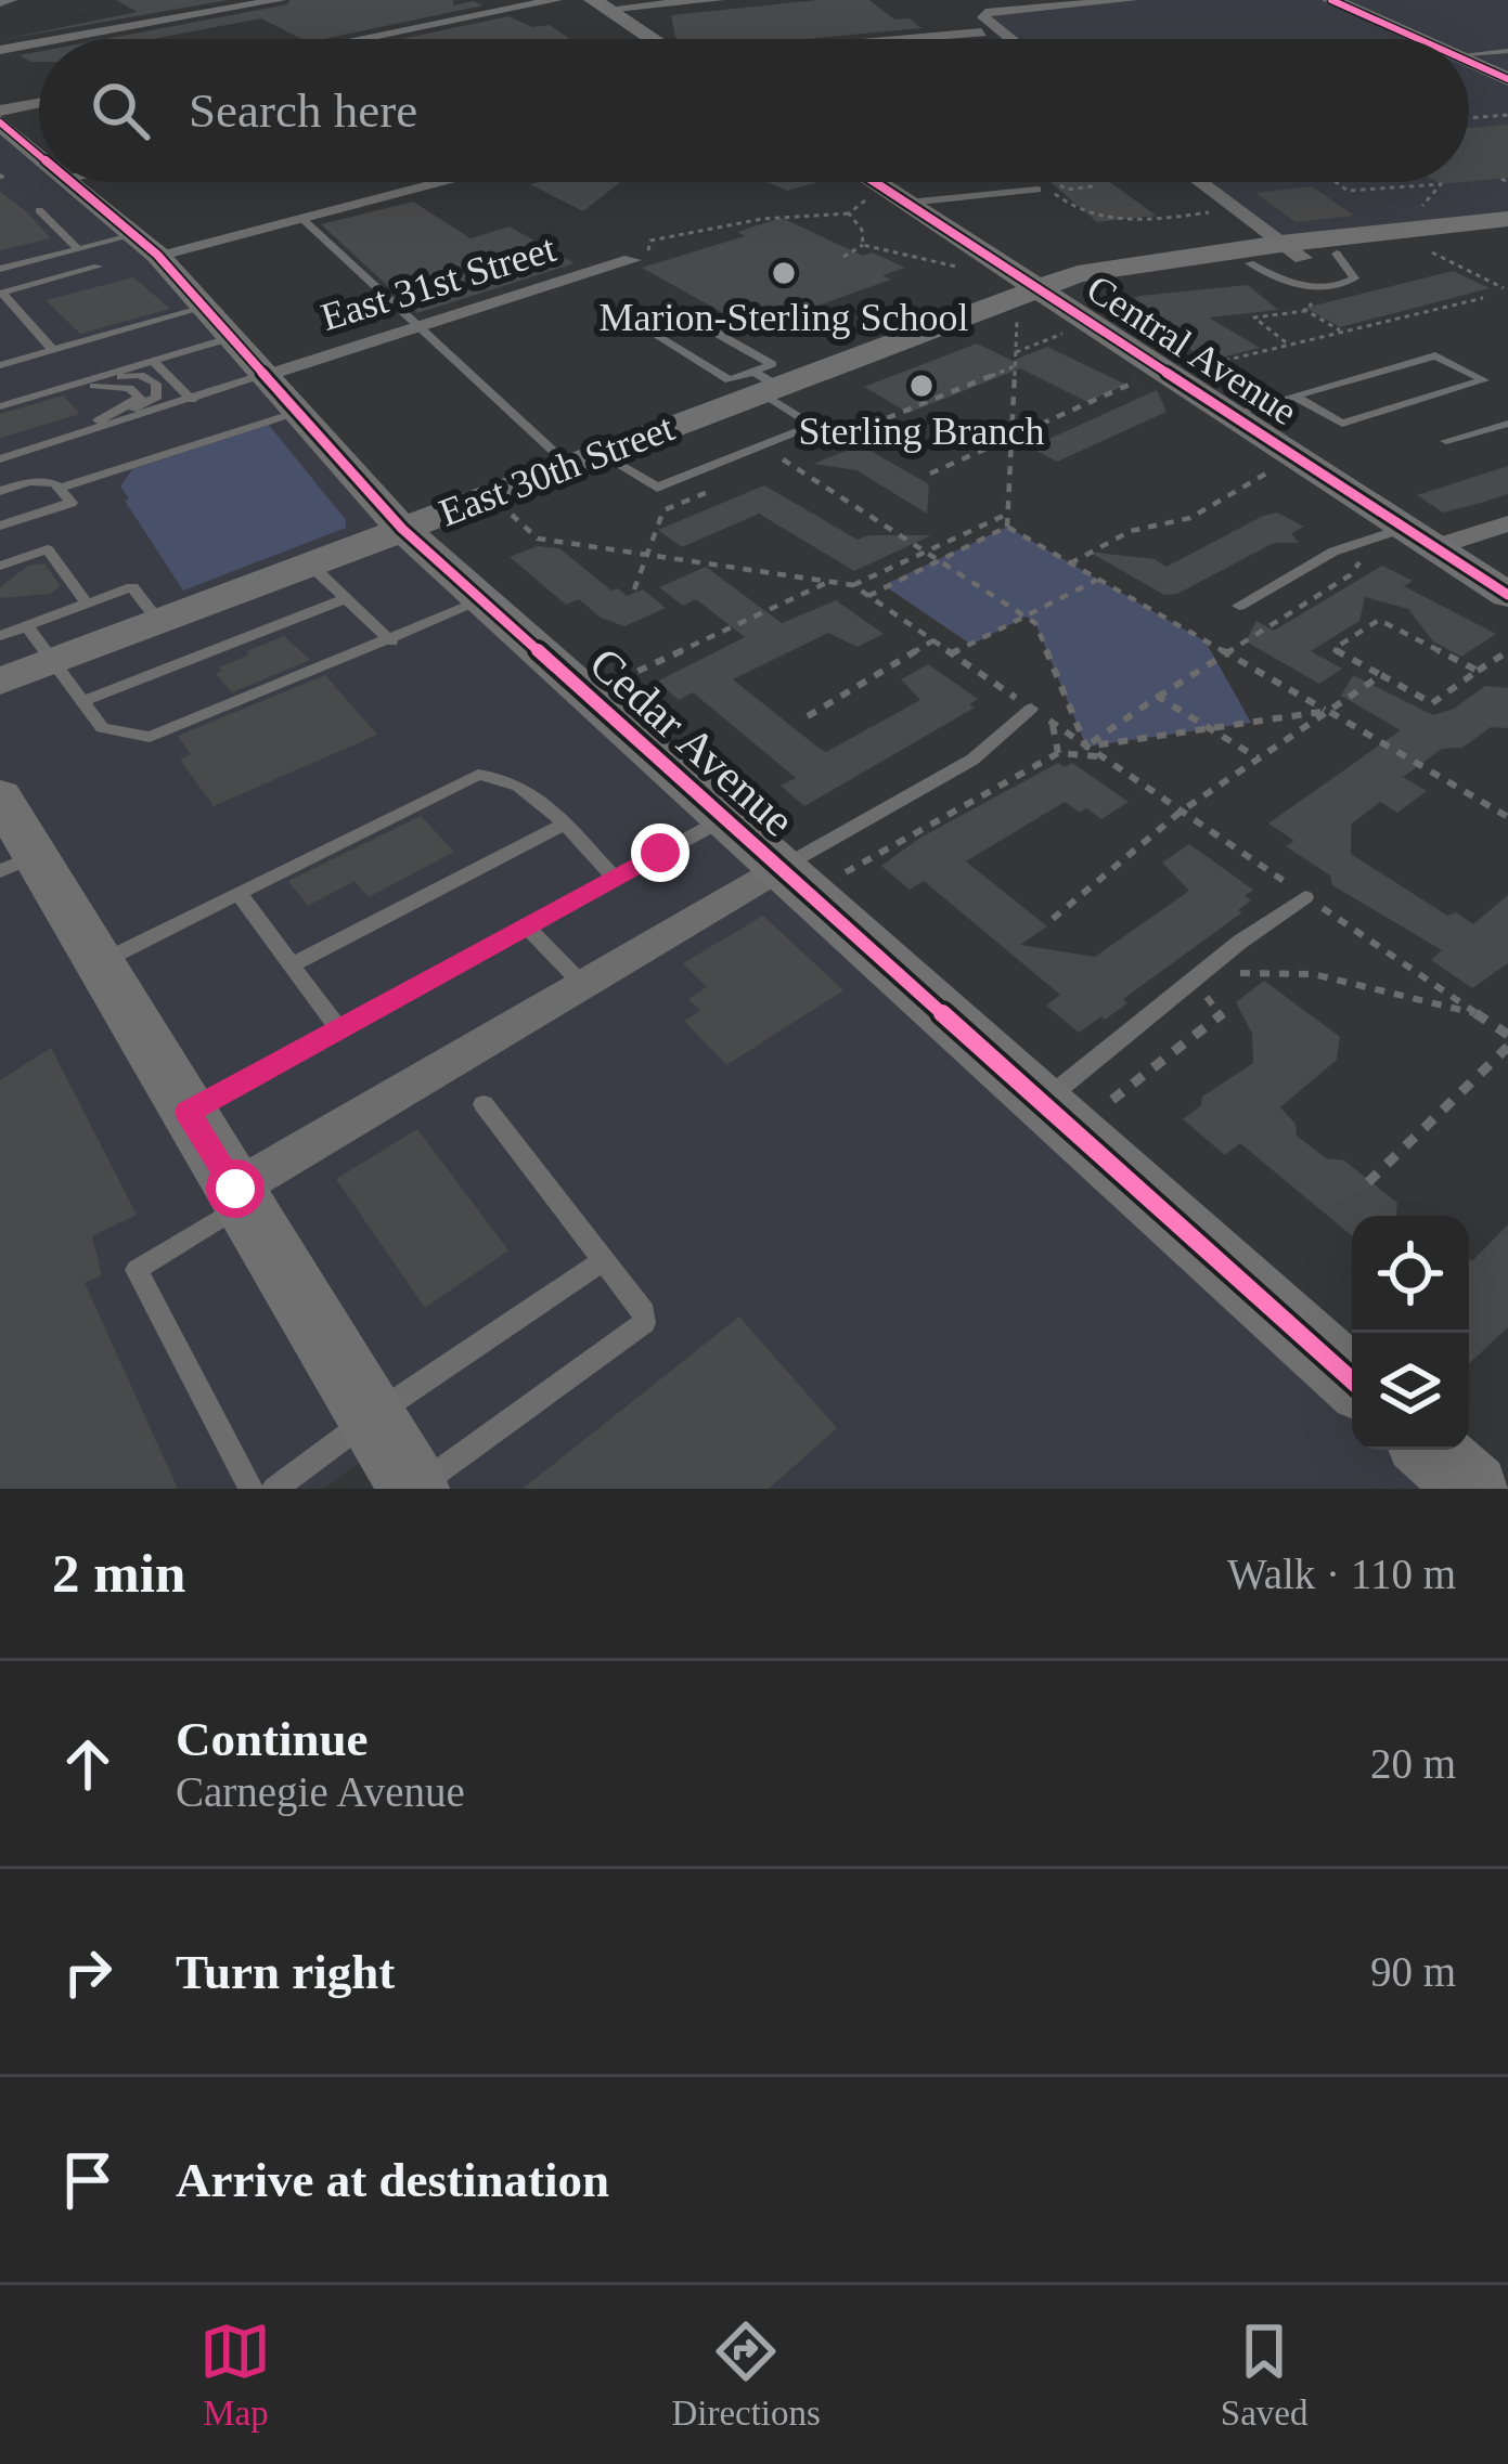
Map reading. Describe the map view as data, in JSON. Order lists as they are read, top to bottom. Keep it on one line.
{"streets":{"street":["East 31st Street","Central Avenue","East 30th Street","Cedar Avenue"]},"crossings":[["East 31st Street","Cedar Avenue"],["Central Avenue","East 30th Street"],["East 30th Street","Cedar Avenue"]],"places":["Marion-Sterling School","Sterling Branch"],"page":{"search":"Search here","heading":["2 min","Walk · 110 m"],"list":[["Continue","Carnegie Avenue","20 m"],["Turn right","90 m"],"Arrive at destination"],"nav":["Map","Directions","Saved"]}}
